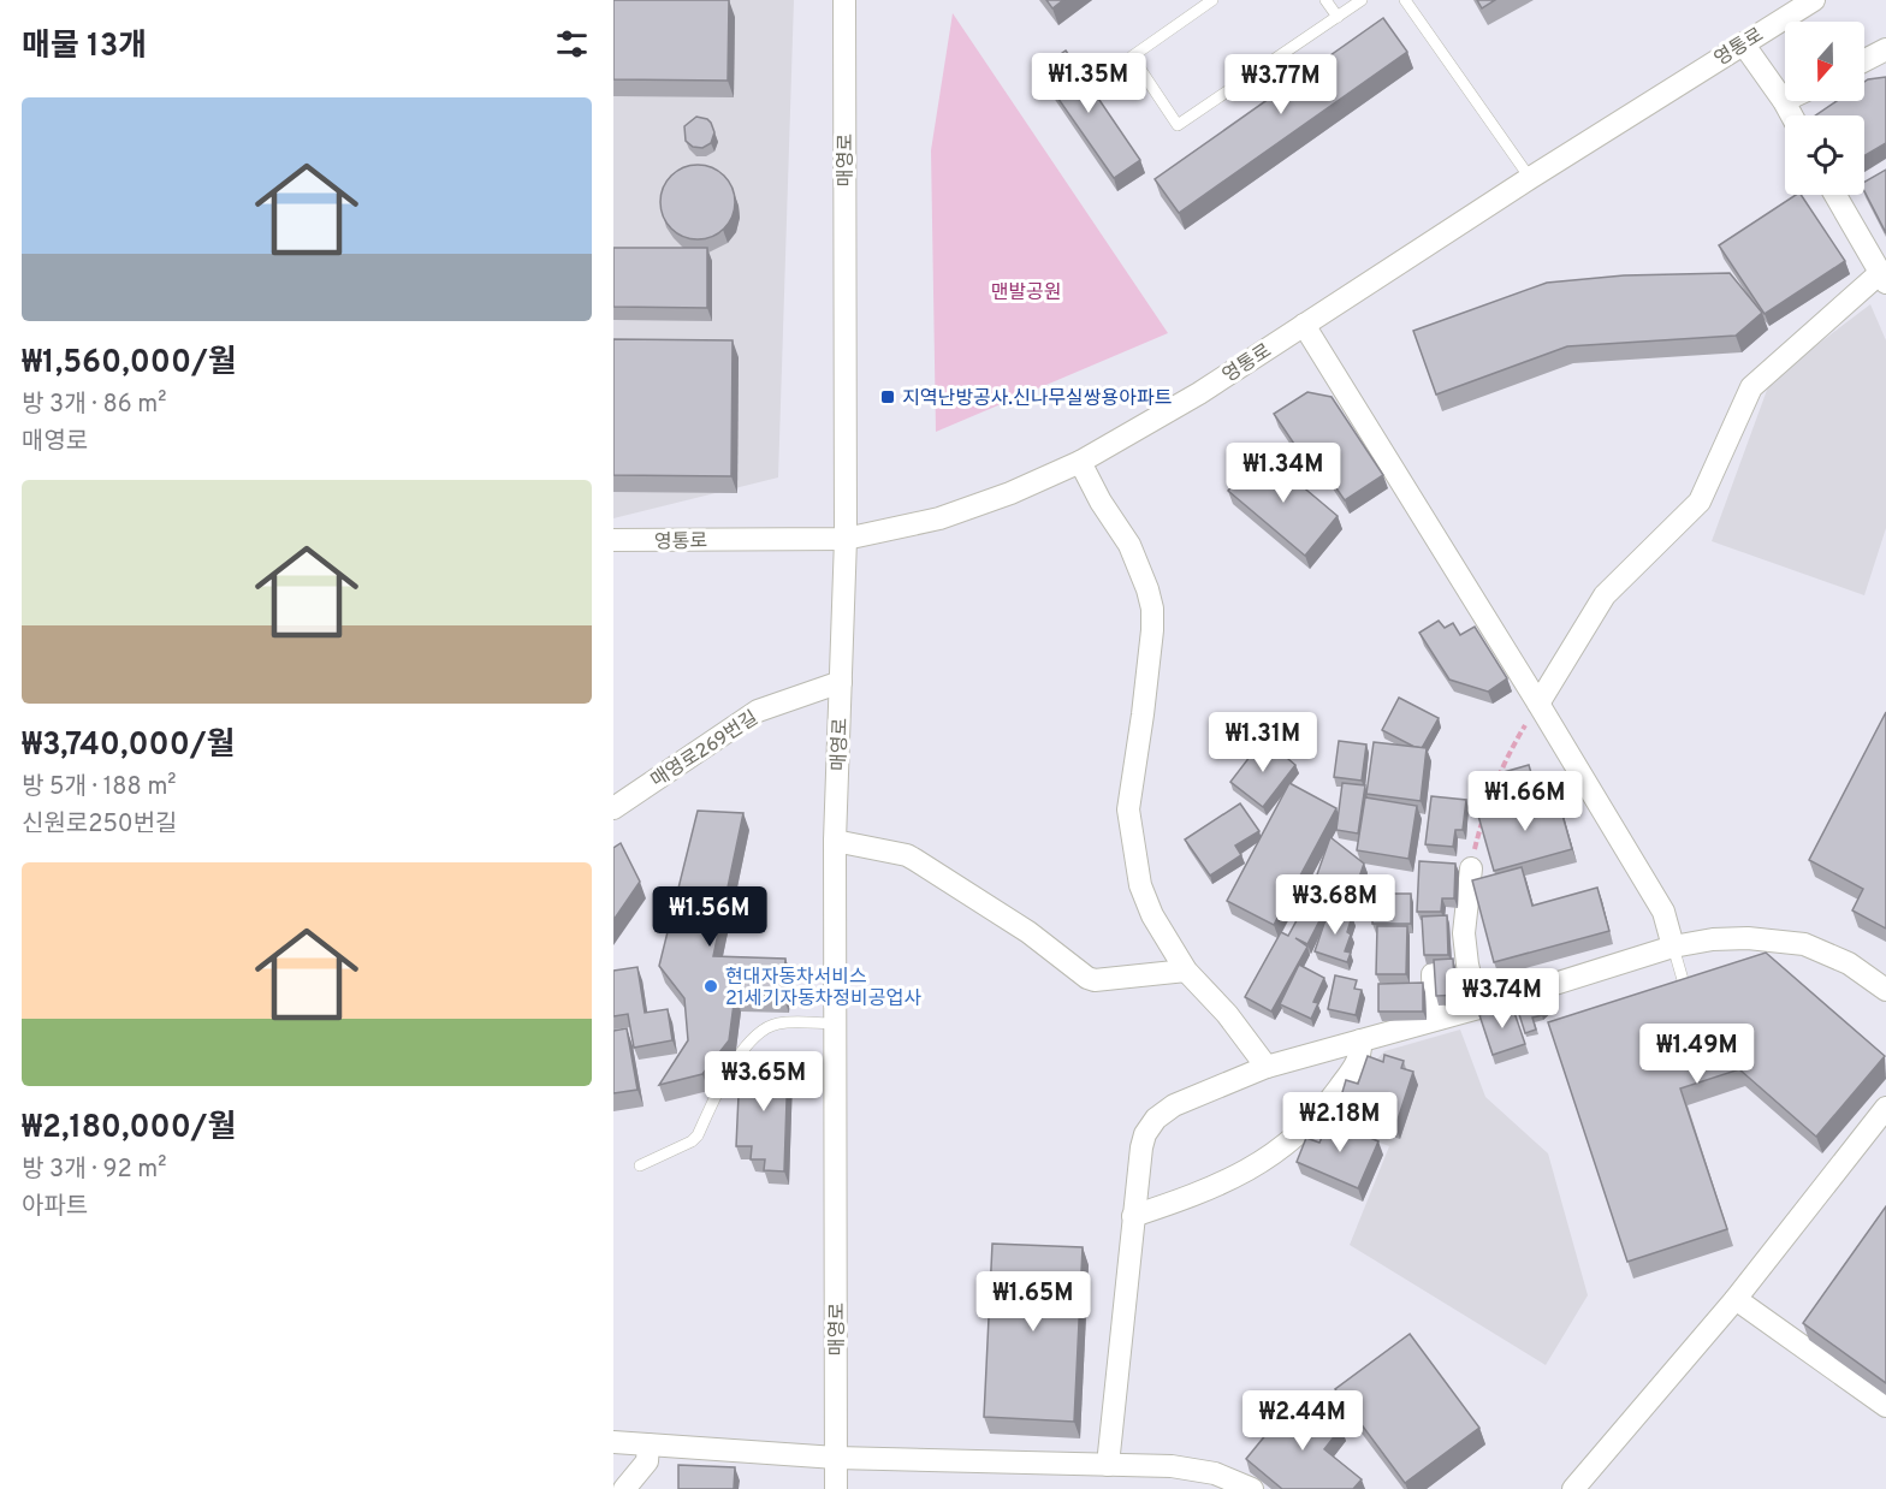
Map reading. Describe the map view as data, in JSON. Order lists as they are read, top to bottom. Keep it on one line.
{"streets":{"street":["영통로","매영로","매영로269번길"]},"crossings":[["영통로","매영로"],["매영로","매영로269번길"]],"parks":["맨발공원"],"places":{"transit":["지역난방공사.신나무실쌍용아파트"],"other":["현대자동차서비스 21세기자동차정비공업사"]},"north":"bottom","page":{"heading":"매물 13개","price":["₩1.35M","₩3.77M","₩1.34M","₩1.31M","₩1.66M","₩3.68M","₩1.56M","₩3.74M","₩1.49M","₩3.65M","₩2.18M","₩1.65M","₩2.44M"],"list":[{"name":"₩1,560,000/월","note":"방 3개 · 86 m² · 매영로"},{"name":"₩3,740,000/월","note":"방 5개 · 188 m² · 신원로250번길"},{"name":"₩2,180,000/월","note":"방 3개 · 92 m² · 아파트"}]}}
